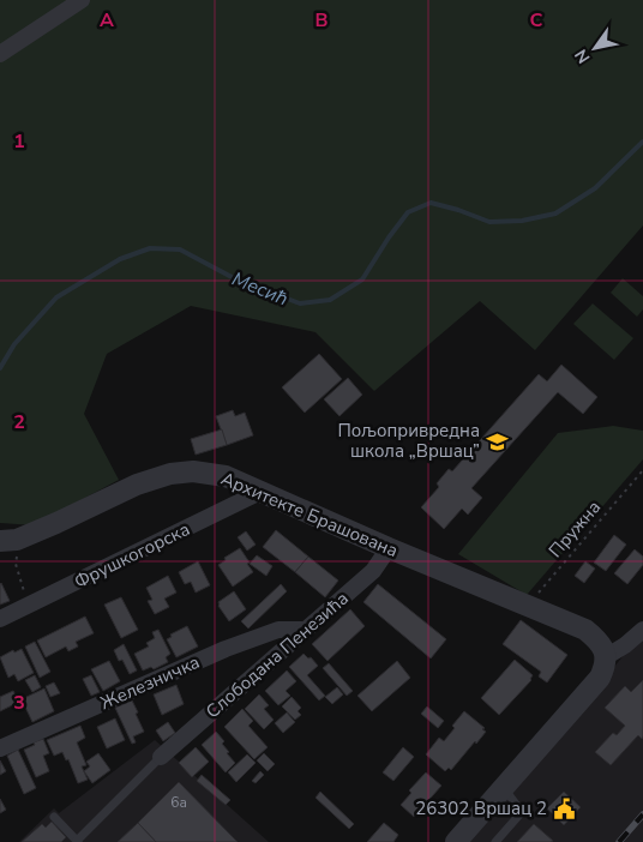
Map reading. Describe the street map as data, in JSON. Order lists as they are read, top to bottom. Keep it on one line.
{"streets":{"street":["Архитекте Брашована","Фрушкогорска","Слободана Пенезића","Железничка"],"path":["Пружна"]},"crossings":[["Архитекте Брашована","Пружна"],["Архитекте Брашована","Фрушкогорска"],["Архитекте Брашована","Слободана Пенезића"],["Слободана Пенезића","Железничка"]],"water":["Месић"],"places":{"school or university":["Пољопривредна школа „Вршац”"],"public building":["26302 Вршац 2"]},"house_numbers":["6a"],"north":"bottom left","grid":{"columns":["A","B","C"],"rows":["1","2","3"]}}
